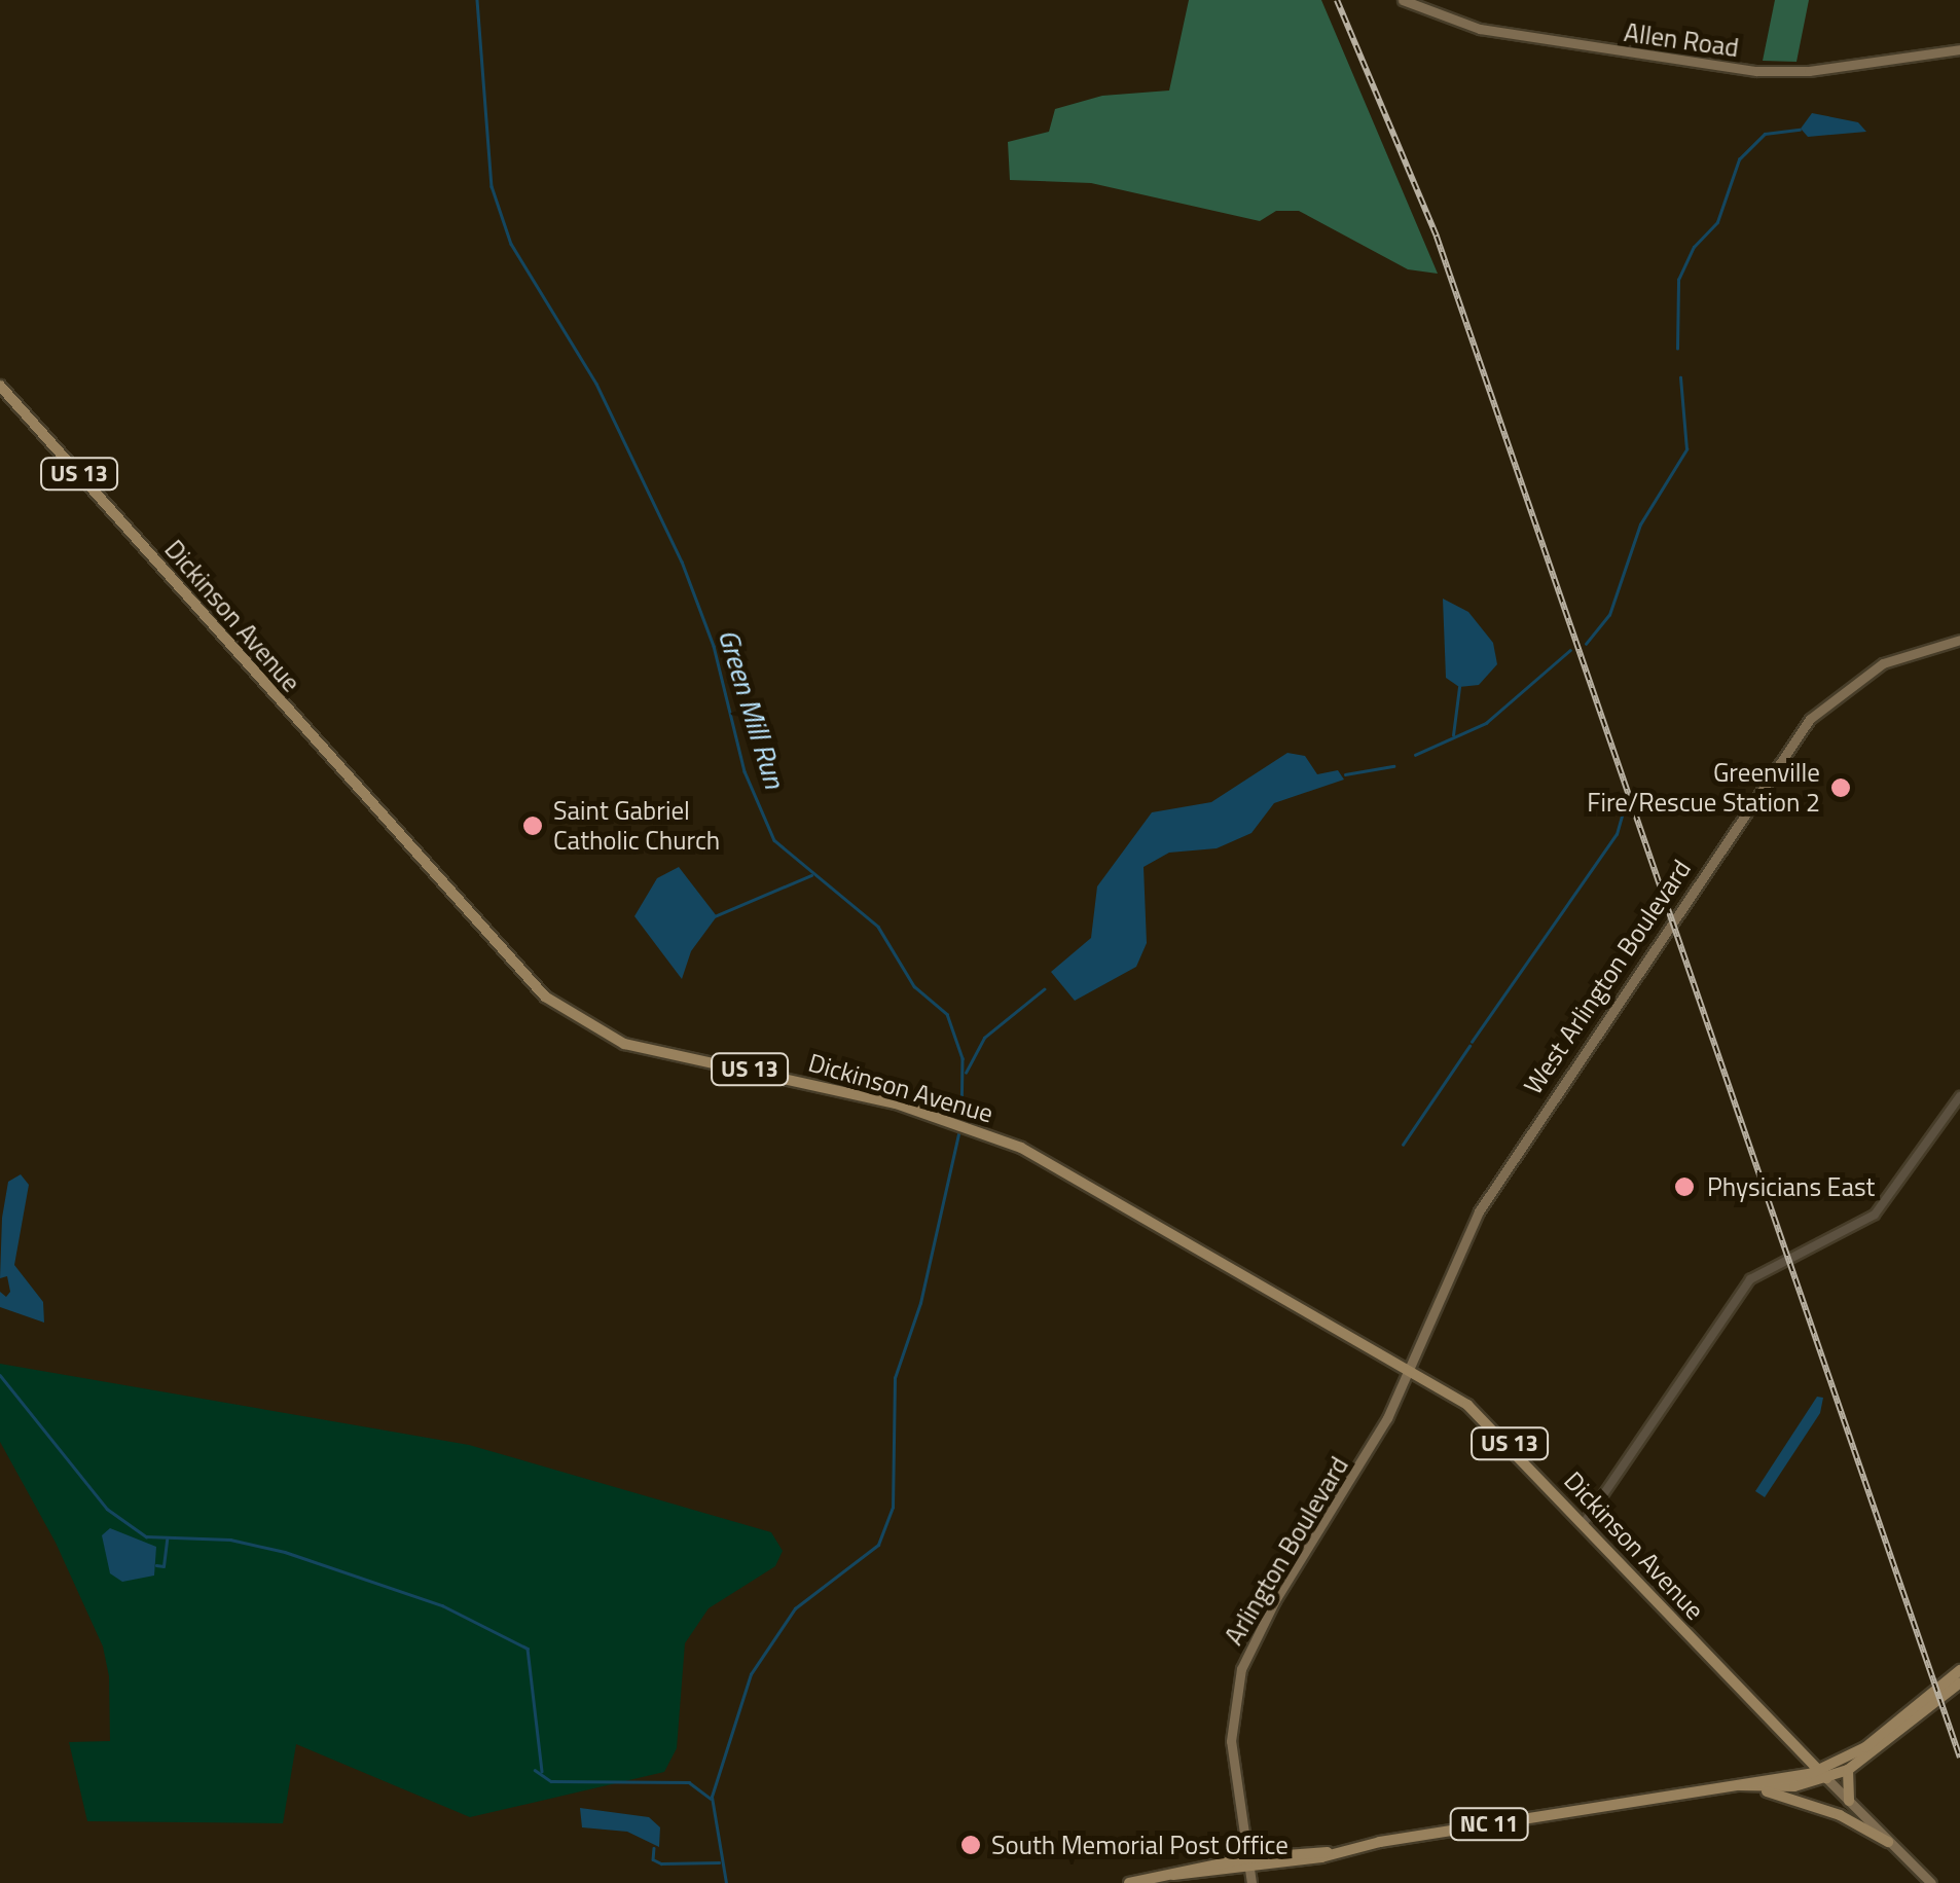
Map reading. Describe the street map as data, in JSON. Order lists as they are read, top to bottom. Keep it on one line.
{"streets":{"main road":["Allen Road","US 13","Dickinson Avenue","West Arlington Boulevard","Arlington Boulevard","NC 11"]},"crossings":[["Dickinson Avenue","West Arlington Boulevard"],["Dickinson Avenue","Arlington Boulevard"],["Dickinson Avenue","NC 11"],["West Arlington Boulevard","Arlington Boulevard"],["Arlington Boulevard","NC 11"]],"water":["Green Mill Run"],"places":["Greenville Fire/Rescue Station 2","Saint Gabriel Catholic Church","Physicians East","South Memorial Post Office"]}
